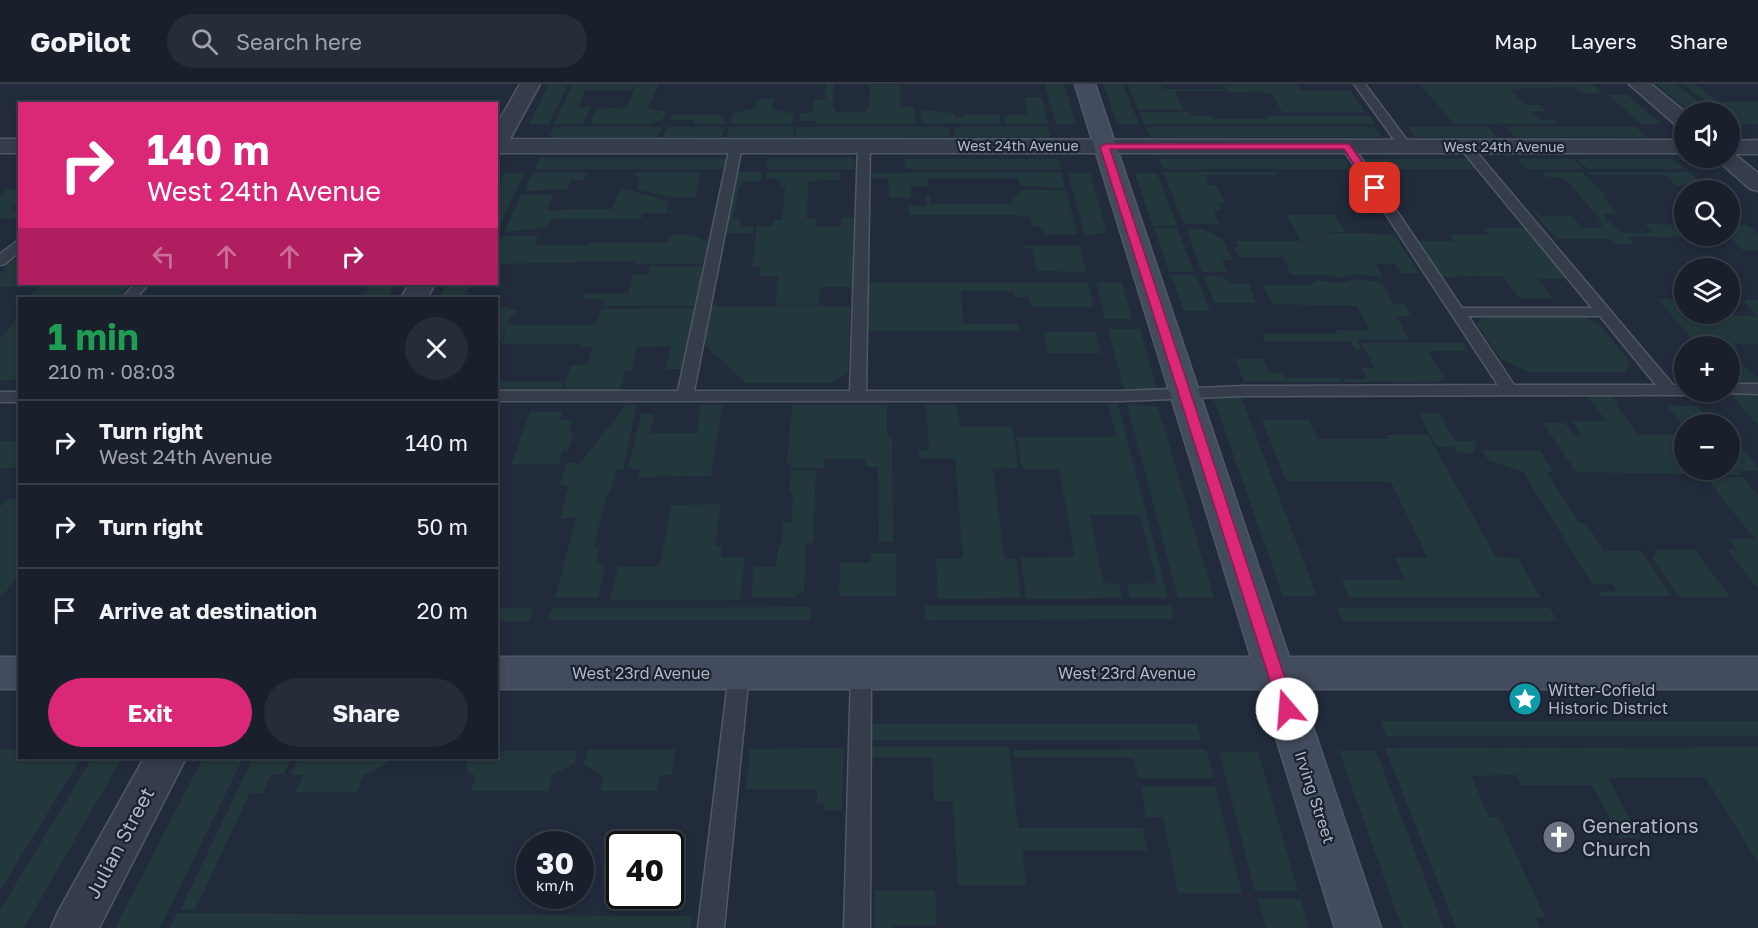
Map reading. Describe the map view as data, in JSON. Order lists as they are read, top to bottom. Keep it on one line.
{"streets":{"street":["West 24th Avenue","West 23rd Avenue","Irving Street","Julian Street"]},"crossings":[["West 24th Avenue","Irving Street"],["West 23rd Avenue","Irving Street"]],"places":{"place":["Witter-Cofield Historic District"],"church":["Generations Church"]},"page":{"header":"GoPilot","search":"Search here","nav":["Map","Layers","Share"],"map_buttons":["+","−"],"turn":["140 m","West 24th Avenue"],"heading":["1 min","210 m · 08:03"],"list":[{"name":"Turn right","note":"West 24th Avenue","value":"140 m"},{"name":"Turn right","value":"50 m"},{"name":"Arrive at destination","value":"20 m"}],"buttons":["Exit","Share"],"speed":"30 km/h","limit":"40"}}
